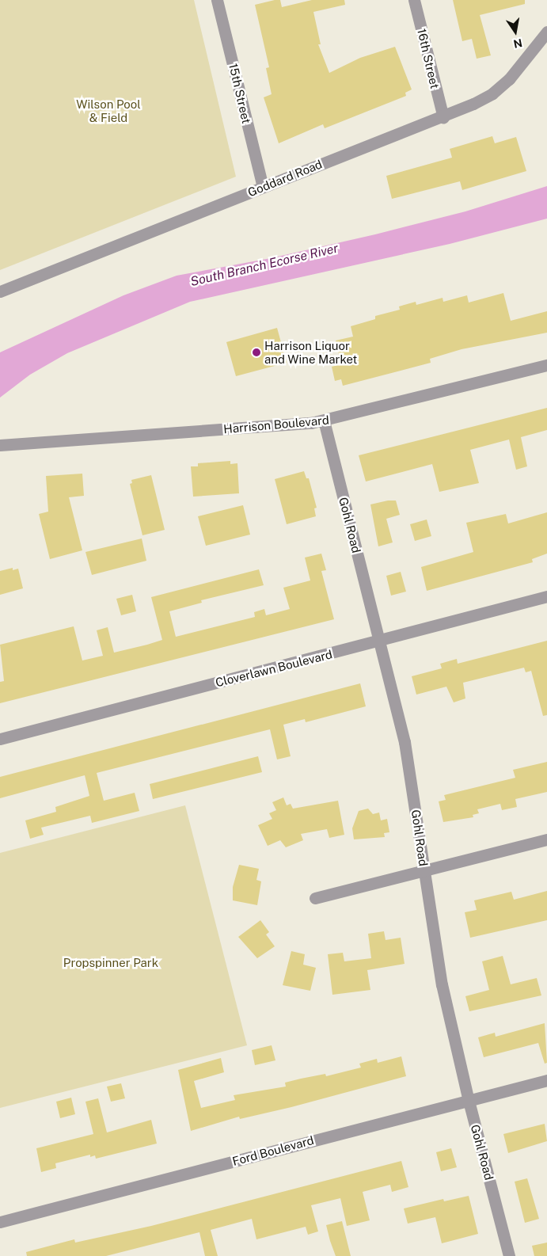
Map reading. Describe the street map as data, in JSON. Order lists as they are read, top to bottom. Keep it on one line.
{"streets":{"street":["16th Street","15th Street","Goddard Road","Harrison Boulevard","Gohl Road","Cloverlawn Boulevard","Ford Boulevard"]},"crossings":[["16th Street","Goddard Road"],["15th Street","Goddard Road"],["Harrison Boulevard","Gohl Road"],["Gohl Road","Cloverlawn Boulevard"],["Gohl Road","Ford Boulevard"]],"water":["South Branch Ecorse River"],"parks":["Wilson Pool & Field","Propspinner Park"],"places":["Harrison Liquor and Wine Market"],"north":"bottom"}
